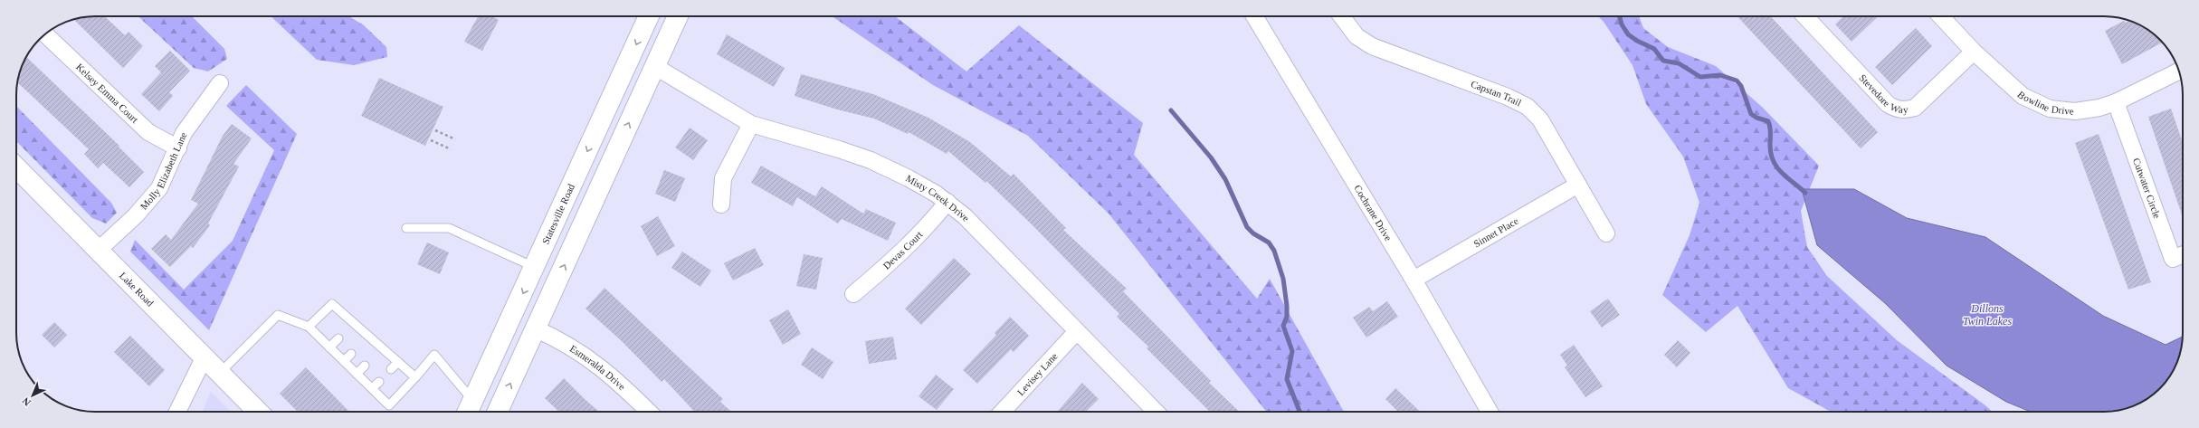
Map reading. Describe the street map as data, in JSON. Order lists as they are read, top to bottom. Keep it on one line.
{"streets":{"main road":["Statesville Road","Lake Road"],"street":["Stevedore Way","Kelsey Emma Court","Capstan Trail","Bowline Drive","Molly Elizabeth Lane","Cutwater Circle","Misty Creek Drive","Cochrane Drive","Sinnet Place","Devas Court","Esmeralda Drive","Levisey Lane"]},"crossings":[["Stevedore Way","Bowline Drive"],["Kelsey Emma Court","Molly Elizabeth Lane"],["Capstan Trail","Sinnet Place"],["Bowline Drive","Cutwater Circle"],["Molly Elizabeth Lane","Lake Road"],["Misty Creek Drive","Devas Court"],["Misty Creek Drive","Levisey Lane"],["Cochrane Drive","Sinnet Place"]],"water":["Dillons Twin Lakes"],"north":"bottom left"}
